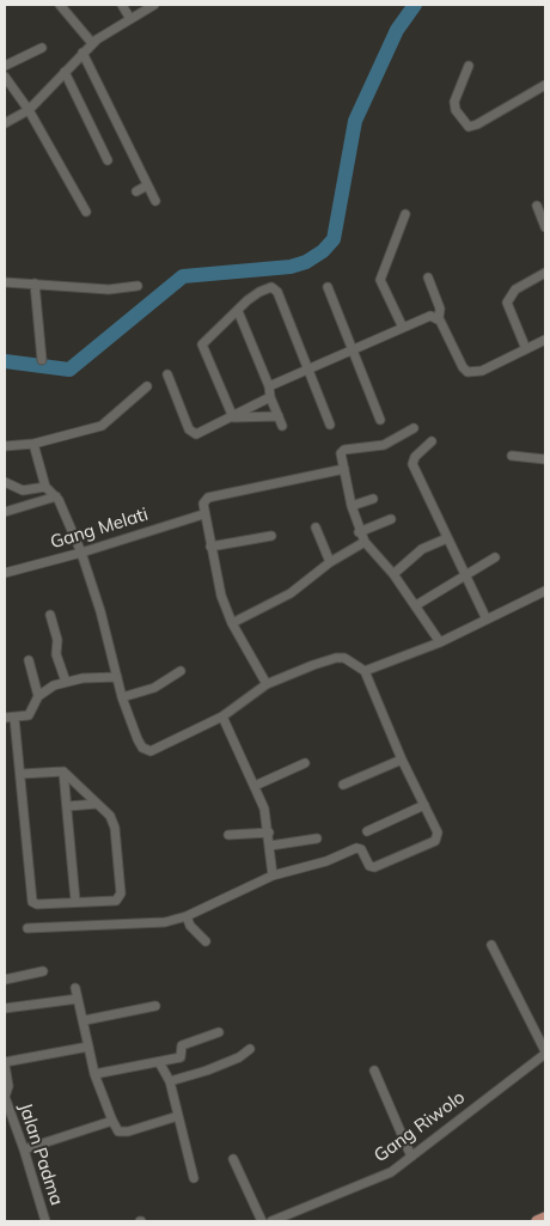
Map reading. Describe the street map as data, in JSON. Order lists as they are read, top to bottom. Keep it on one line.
{"streets":{"street":["Gang Melati","Gang Riwolo","Jalan Padma"]}}
